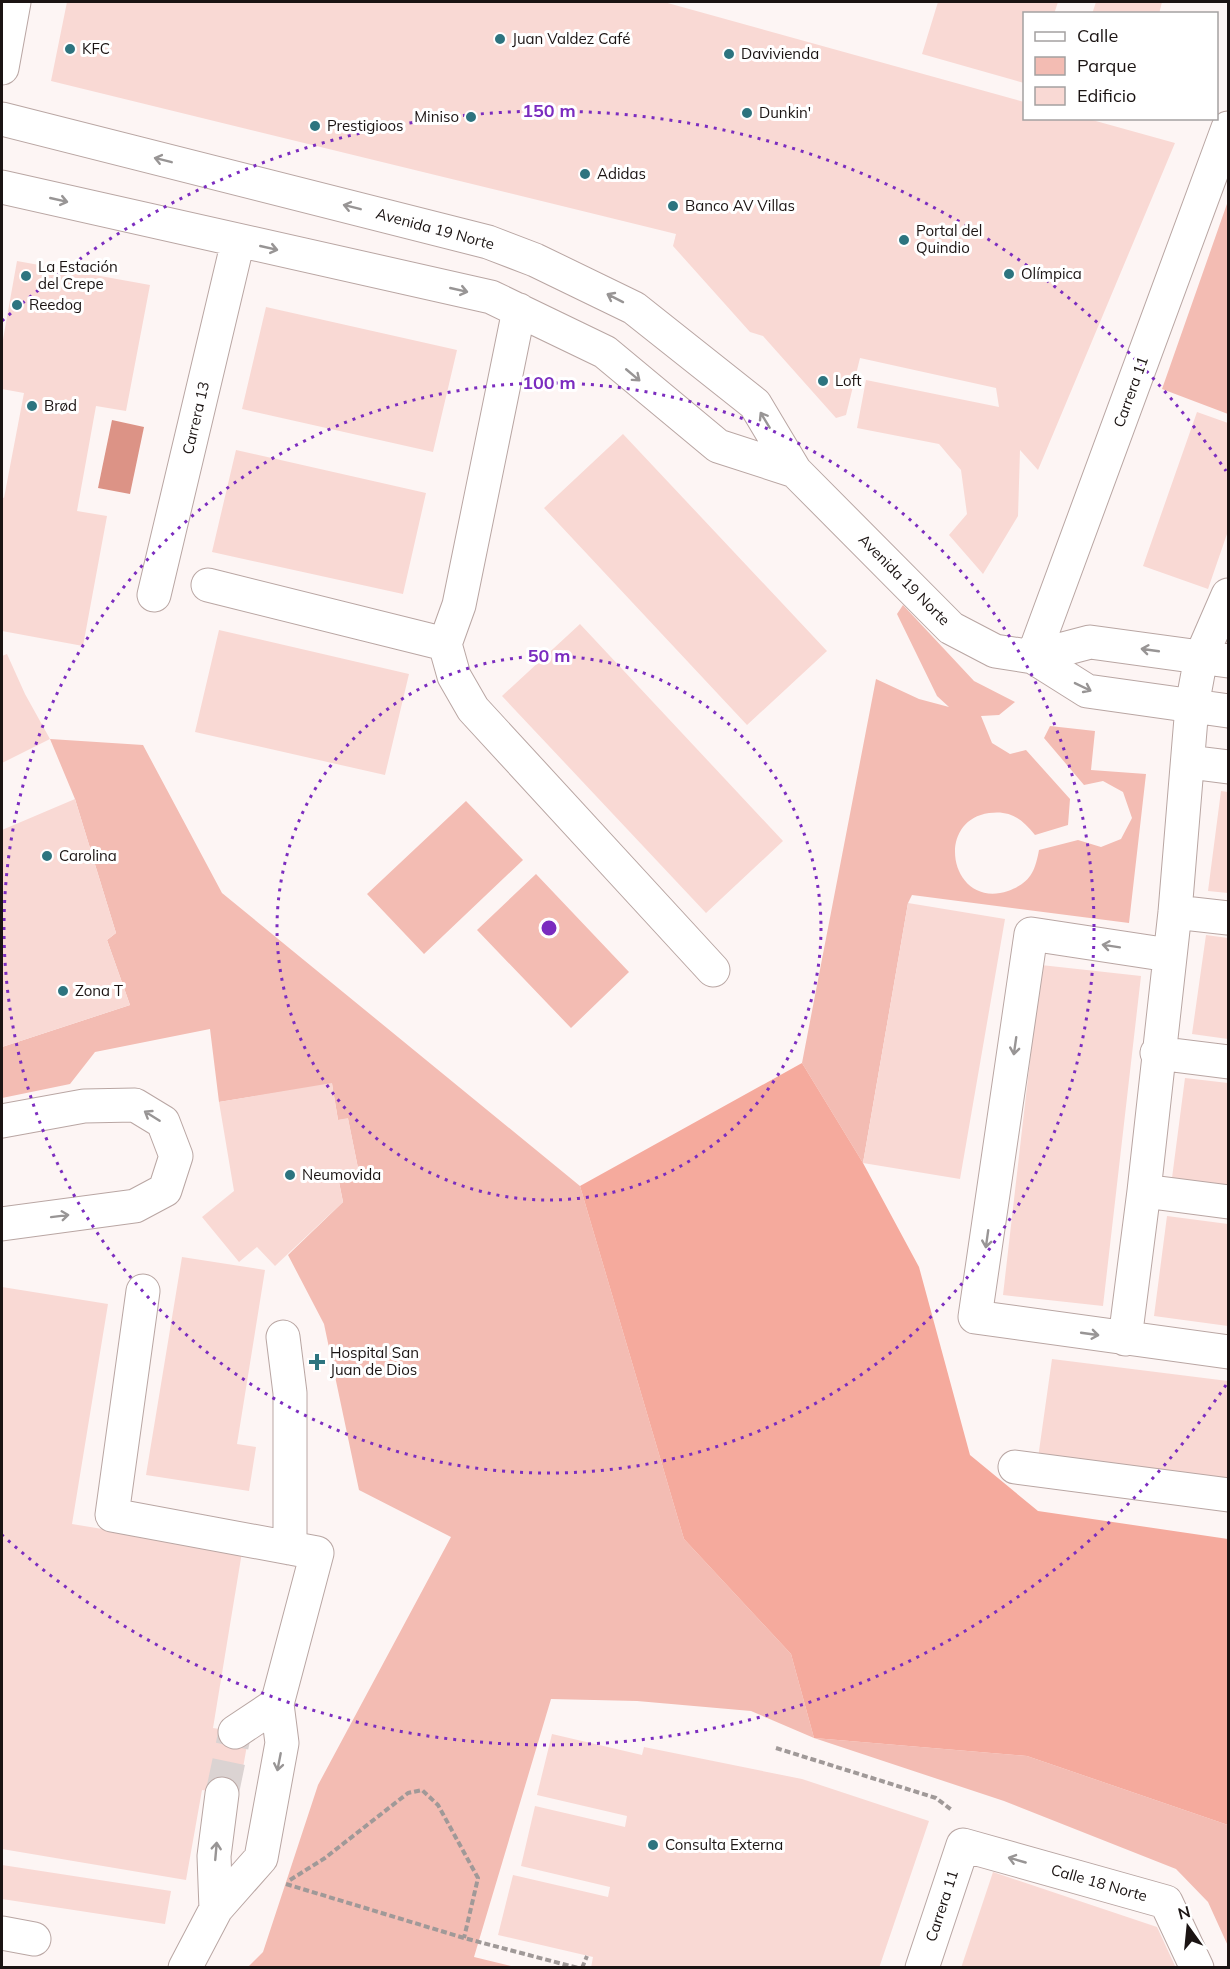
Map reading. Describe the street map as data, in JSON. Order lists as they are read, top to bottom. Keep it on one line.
{"streets":{"street":["Avenida 19 Norte","Carrera 11","Carrera 13","Calle 18 Norte"]},"crossings":[["Avenida 19 Norte","Carrera 11"],["Avenida 19 Norte","Carrera 13"],["Carrera 11","Calle 18 Norte"]],"one_way":["Calle 18 Norte"],"places":{"other":["Juan Valdez Café","KFC","Davivienda","Dunkin'","Miniso","Prestigioos","Adidas","Banco AV Villas","Portal del Quindio","Olímpica","La Estación del Crepe","Reedog","Loft","Brød","Carolina","Zona T","Neumovida","Consulta Externa"],"health":["Hospital San Juan de Dios"]},"legend":["Calle","Parque","Edificio"],"north":"top","rings":["150 m","100 m","50 m"]}
